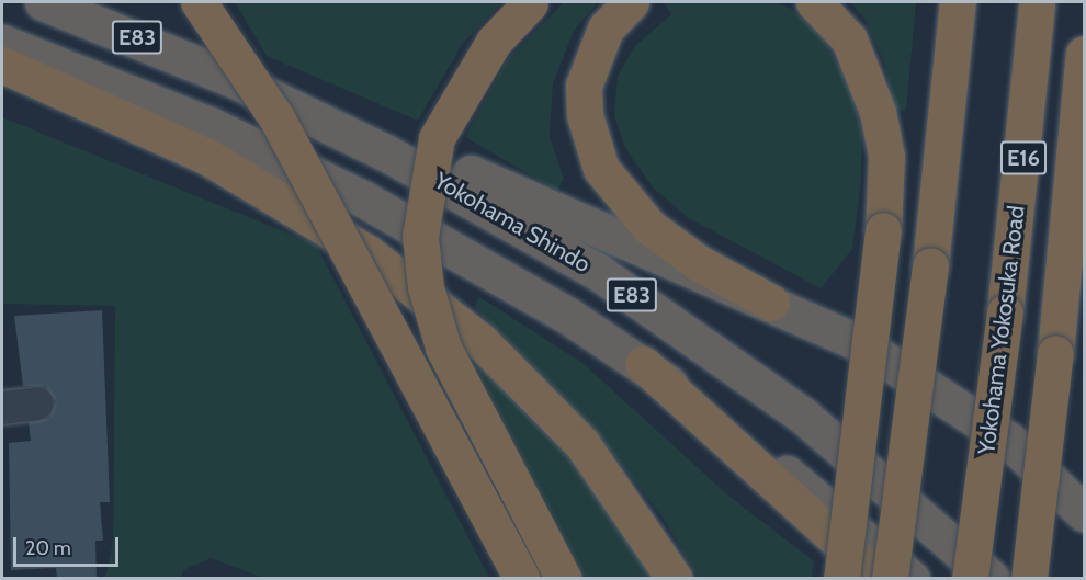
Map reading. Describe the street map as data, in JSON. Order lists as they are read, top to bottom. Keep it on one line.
{"streets":{"highway":["E83","E16","Yokohama Shindo","Yokohama Yokosuka Road"]},"scale_bar":"20 m"}
